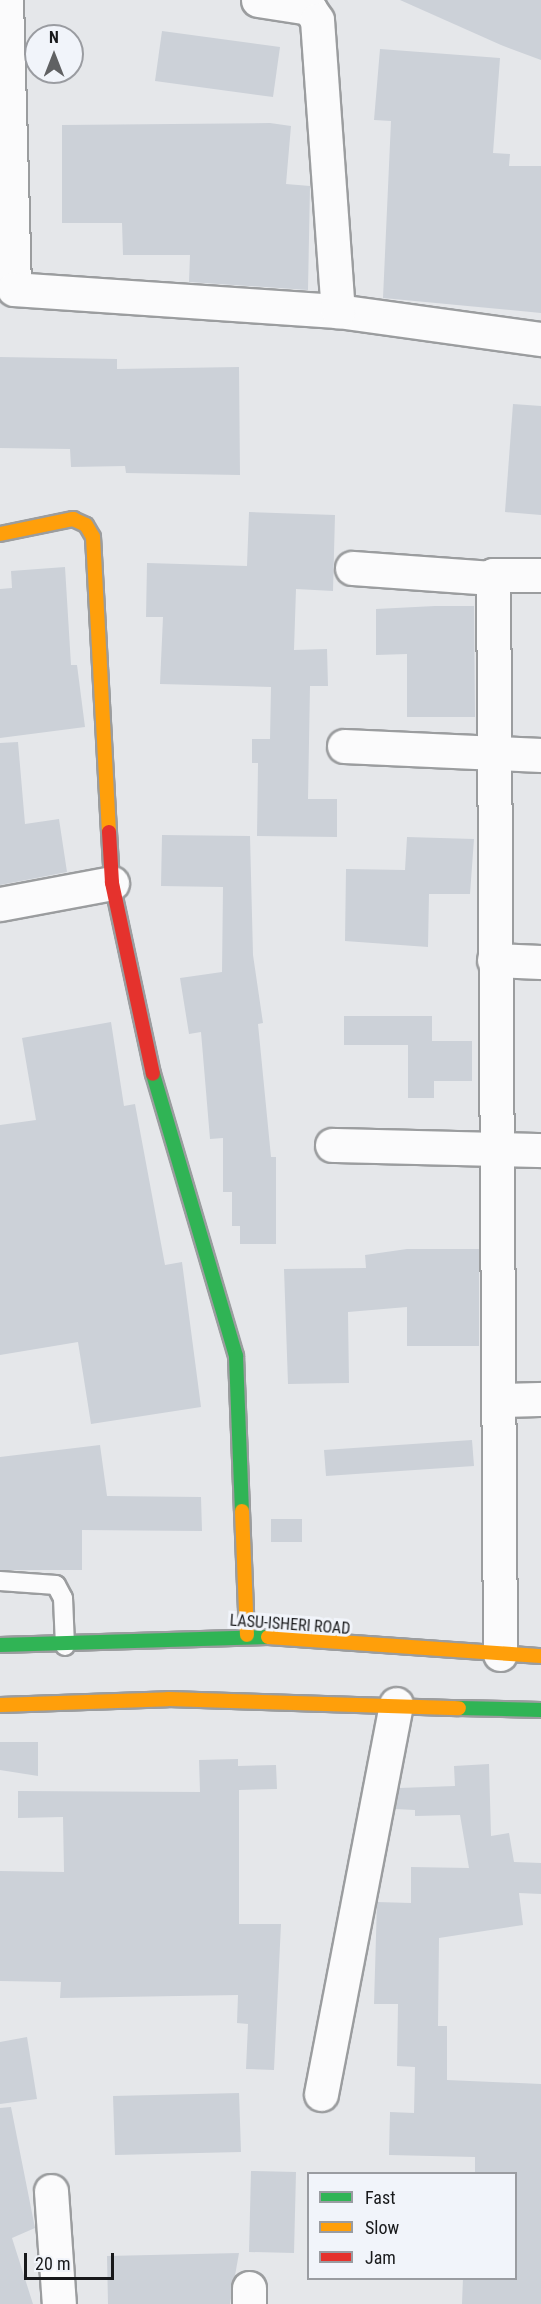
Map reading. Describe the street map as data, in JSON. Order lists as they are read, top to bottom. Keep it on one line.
{"streets":{"street":["LASU-ISHERI ROAD"]},"legend":["Fast","Slow","Jam"],"scale_bar":"20 m","north":"top"}
